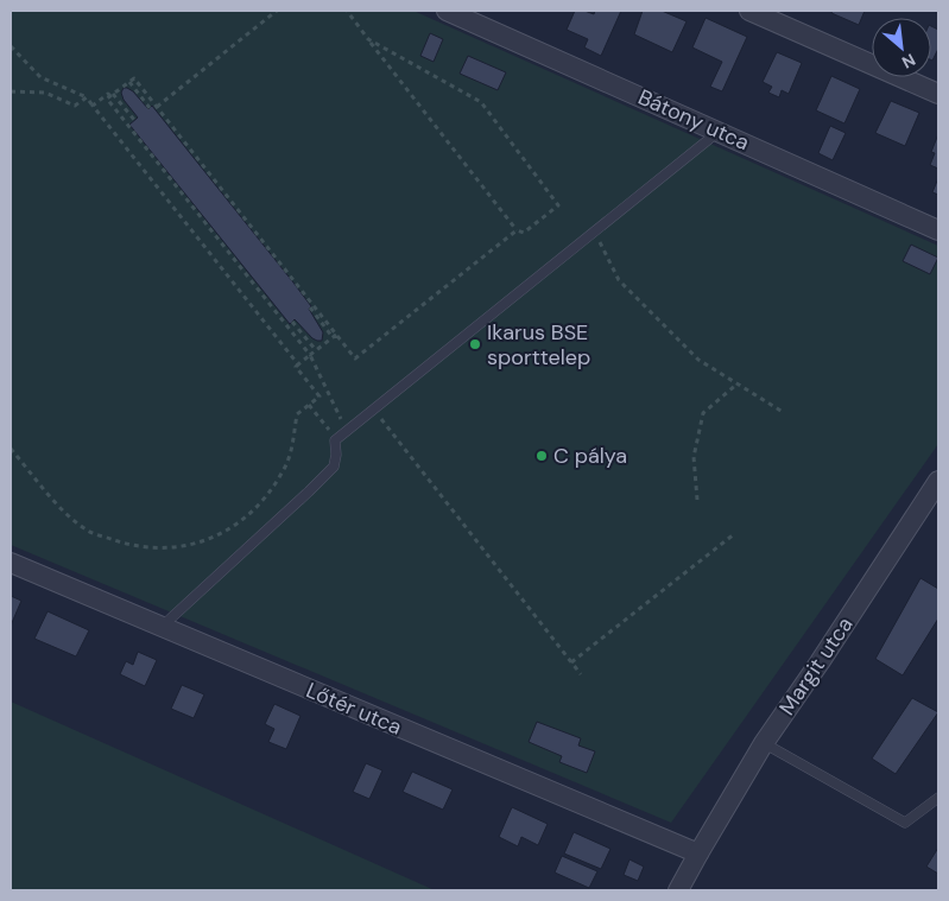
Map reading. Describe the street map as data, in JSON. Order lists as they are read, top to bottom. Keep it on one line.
{"streets":{"street":["Bátony utca","Margit utca","Lőtér utca"]},"crossings":[["Margit utca","Lőtér utca"]],"places":["Ikarus BSE sporttelep","C pálya"],"north":"bottom right"}
